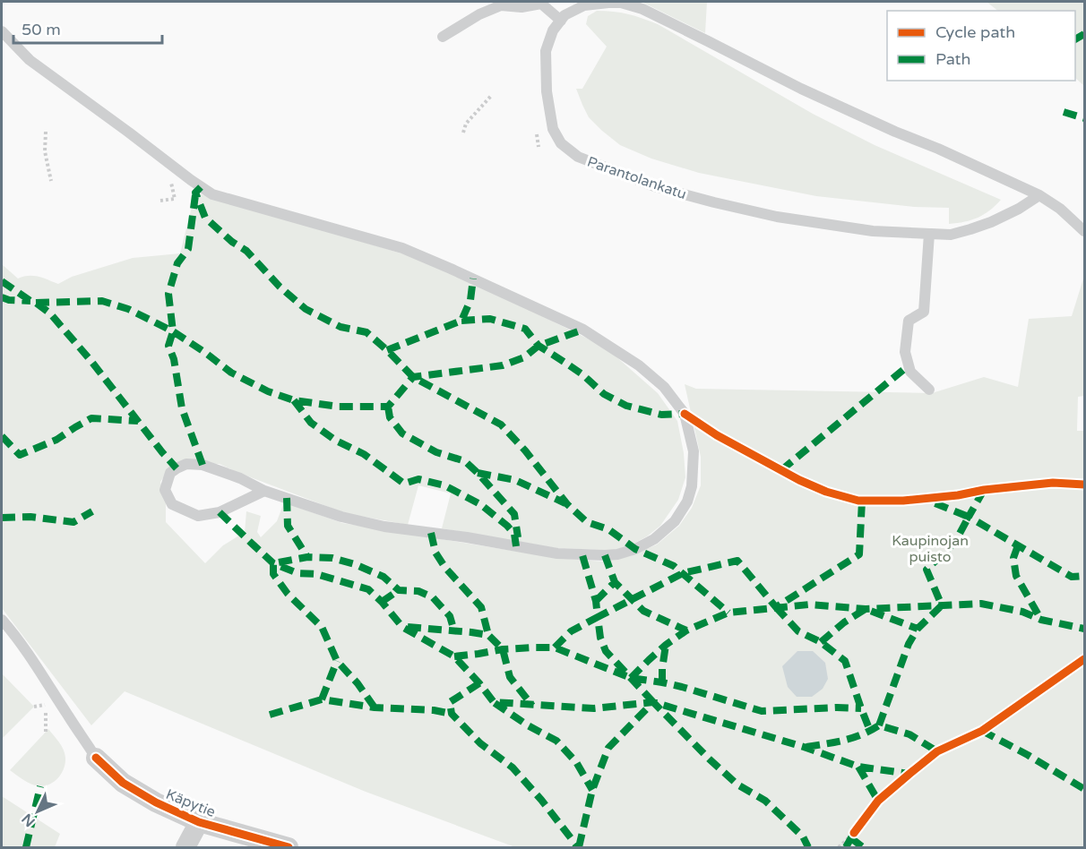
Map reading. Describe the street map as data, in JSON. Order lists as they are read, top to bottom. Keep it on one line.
{"streets":{"street":["Käpytie"],"lane":["Parantolankatu"]},"parks":["Kaupinojan puisto"],"legend":["Cycle path","Path"],"scale_bar":"50 m","north":"bottom left"}
